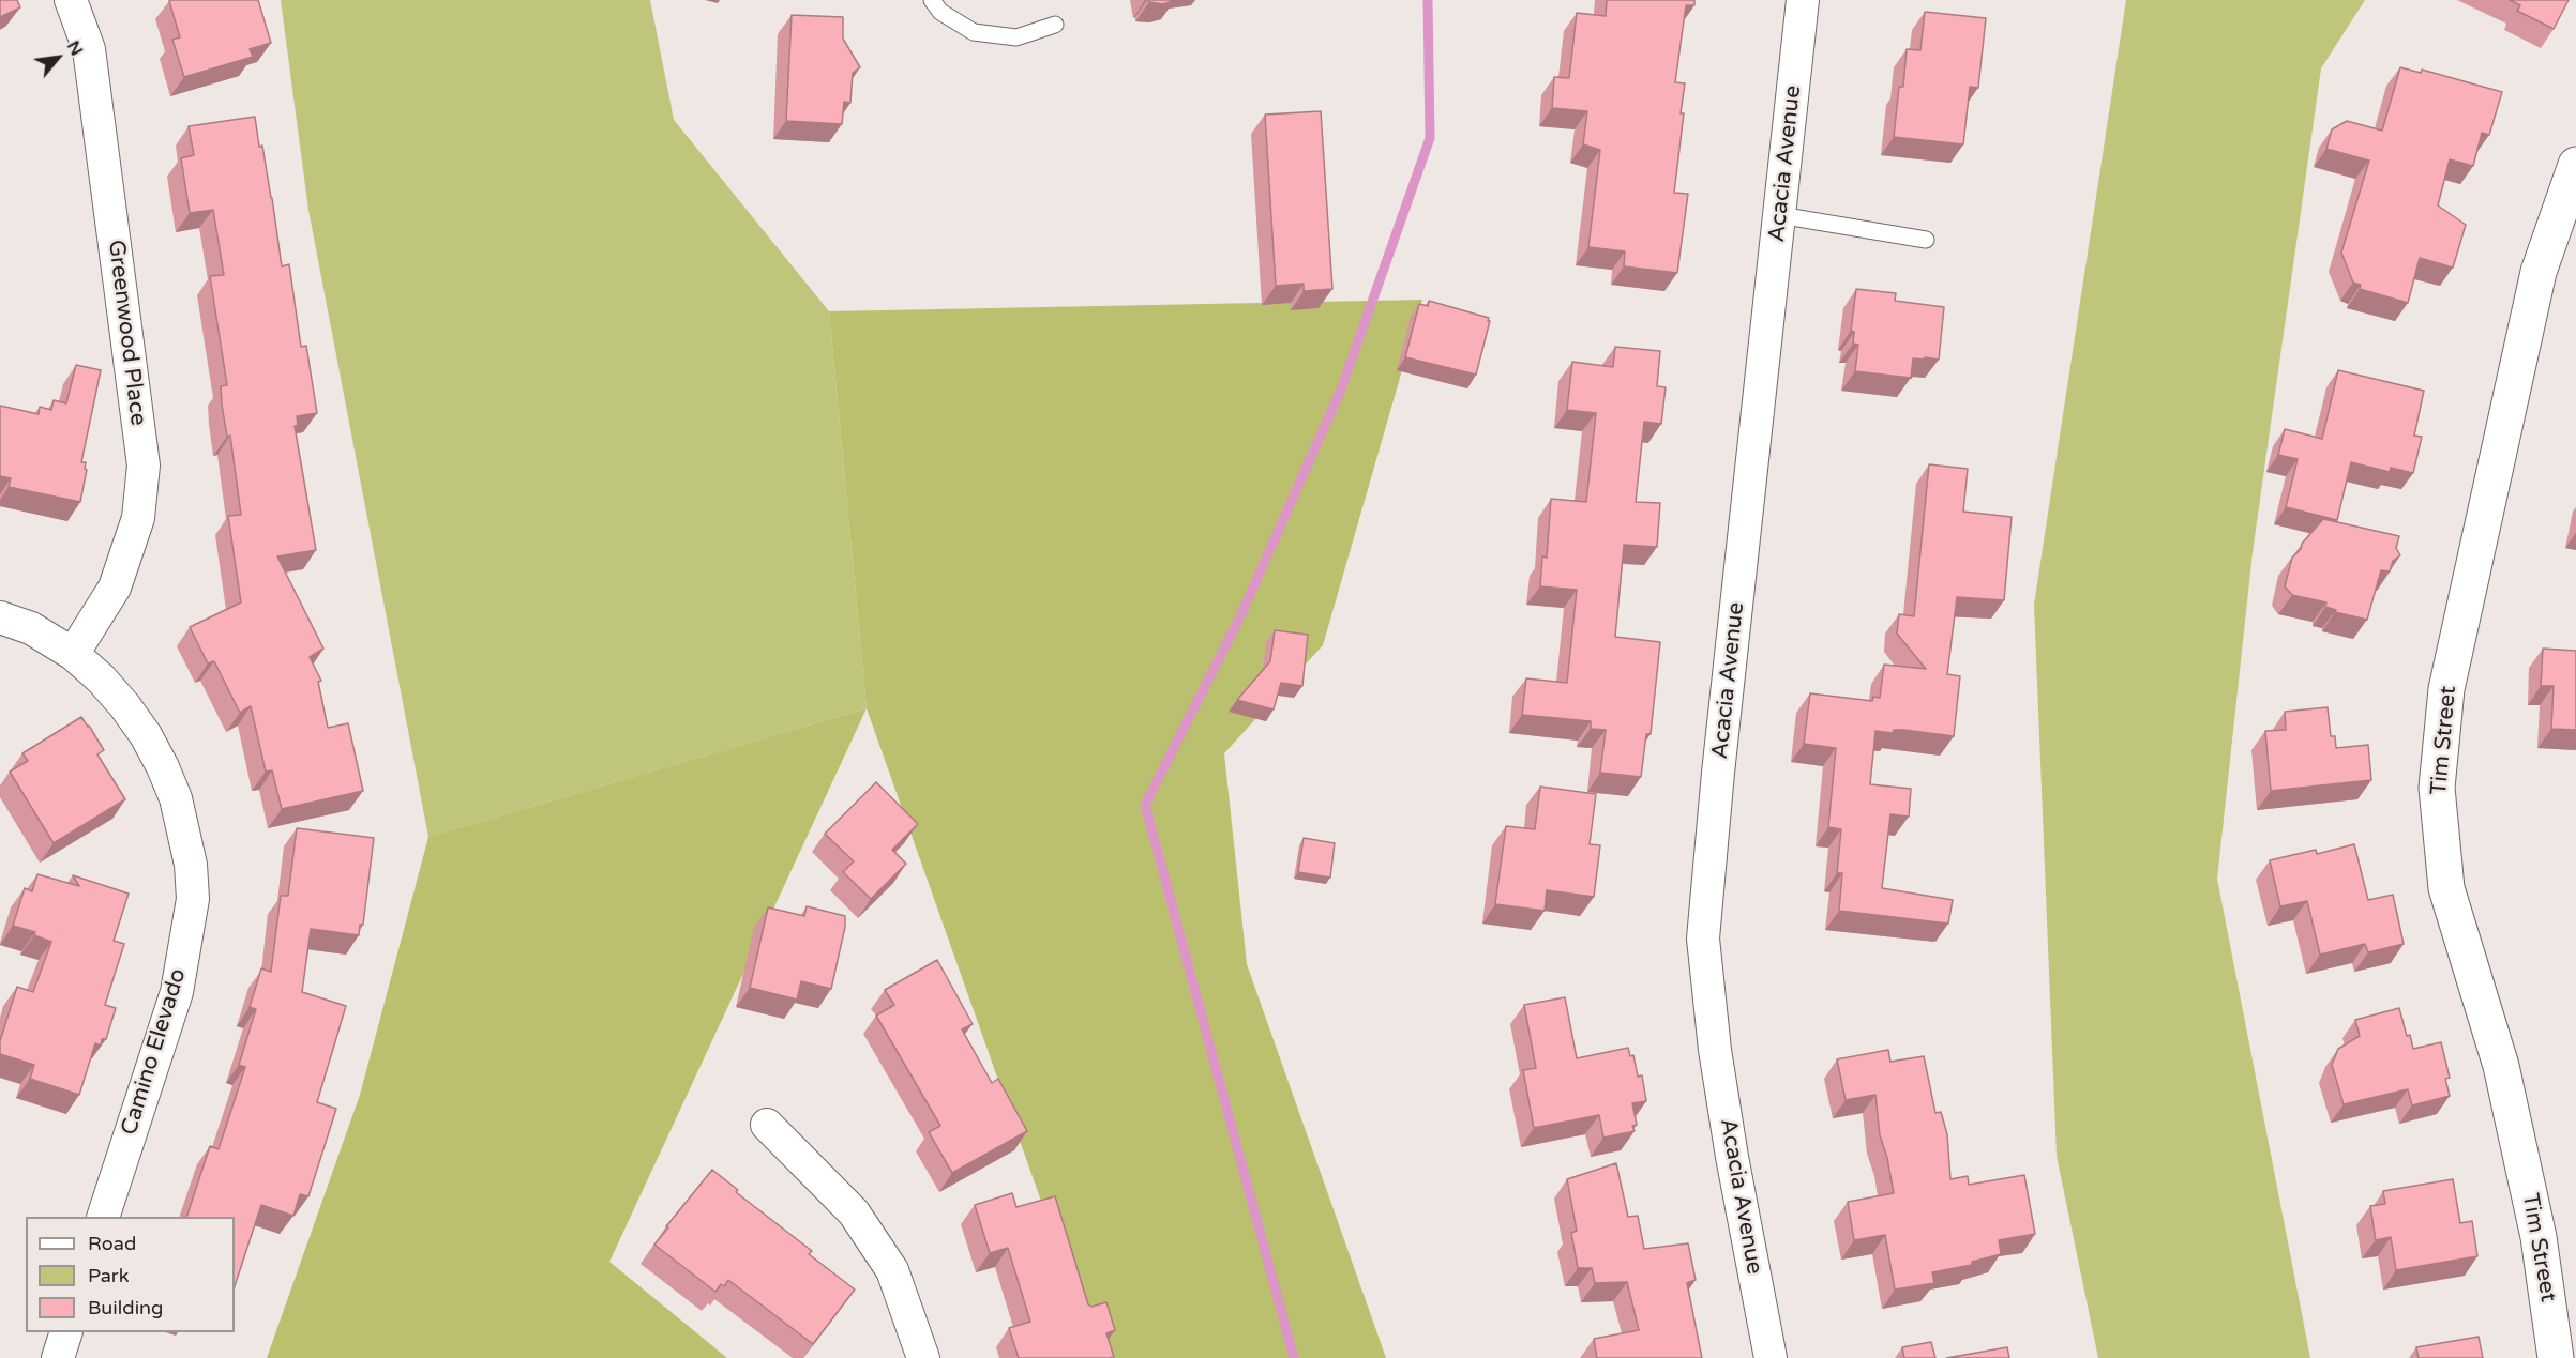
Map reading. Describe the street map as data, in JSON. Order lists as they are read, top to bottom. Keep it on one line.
{"streets":{"street":["Acacia Avenue","Greenwood Place","Tim Street","Camino Elevado"]},"crossings":[["Greenwood Place","Camino Elevado"]],"legend":["Road","Park","Building"],"north":"top right"}
